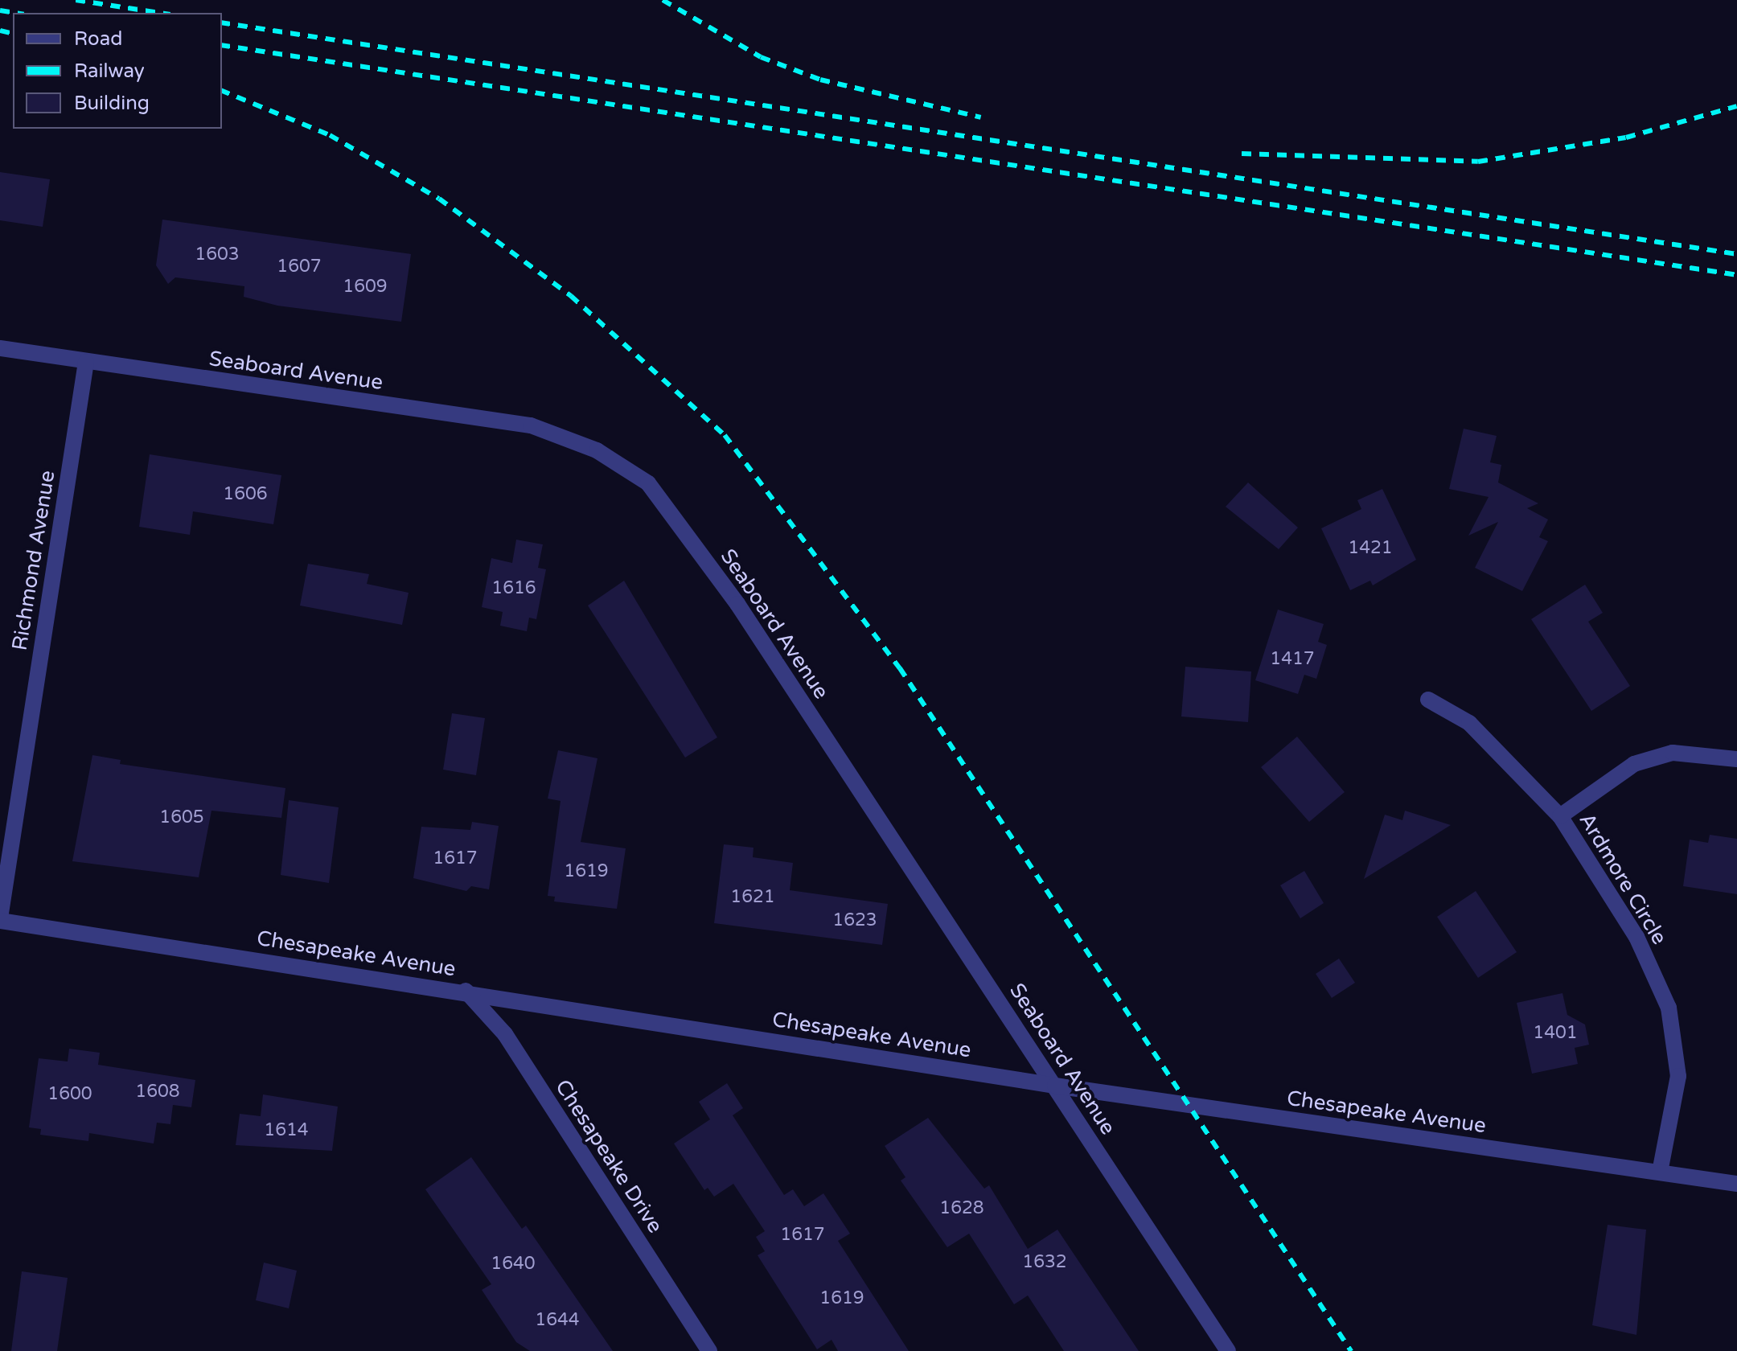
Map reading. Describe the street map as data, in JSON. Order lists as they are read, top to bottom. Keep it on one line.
{"streets":{"street":["Seaboard Avenue","Richmond Avenue","Ardmore Circle","Chesapeake Avenue","Chesapeake Drive"]},"crossings":[["Seaboard Avenue","Richmond Avenue"],["Seaboard Avenue","Chesapeake Avenue"],["Richmond Avenue","Chesapeake Avenue"],["Ardmore Circle","Chesapeake Avenue"],["Chesapeake Avenue","Chesapeake Drive"]],"house_numbers":["1603","1607","1609","1606","1421","1616","1417","1605","1617","1619","1621","1623","1401","1608","1600","1614","1628","1617","1632","1640","1619","1644"],"legend":["Road","Railway","Building"]}
